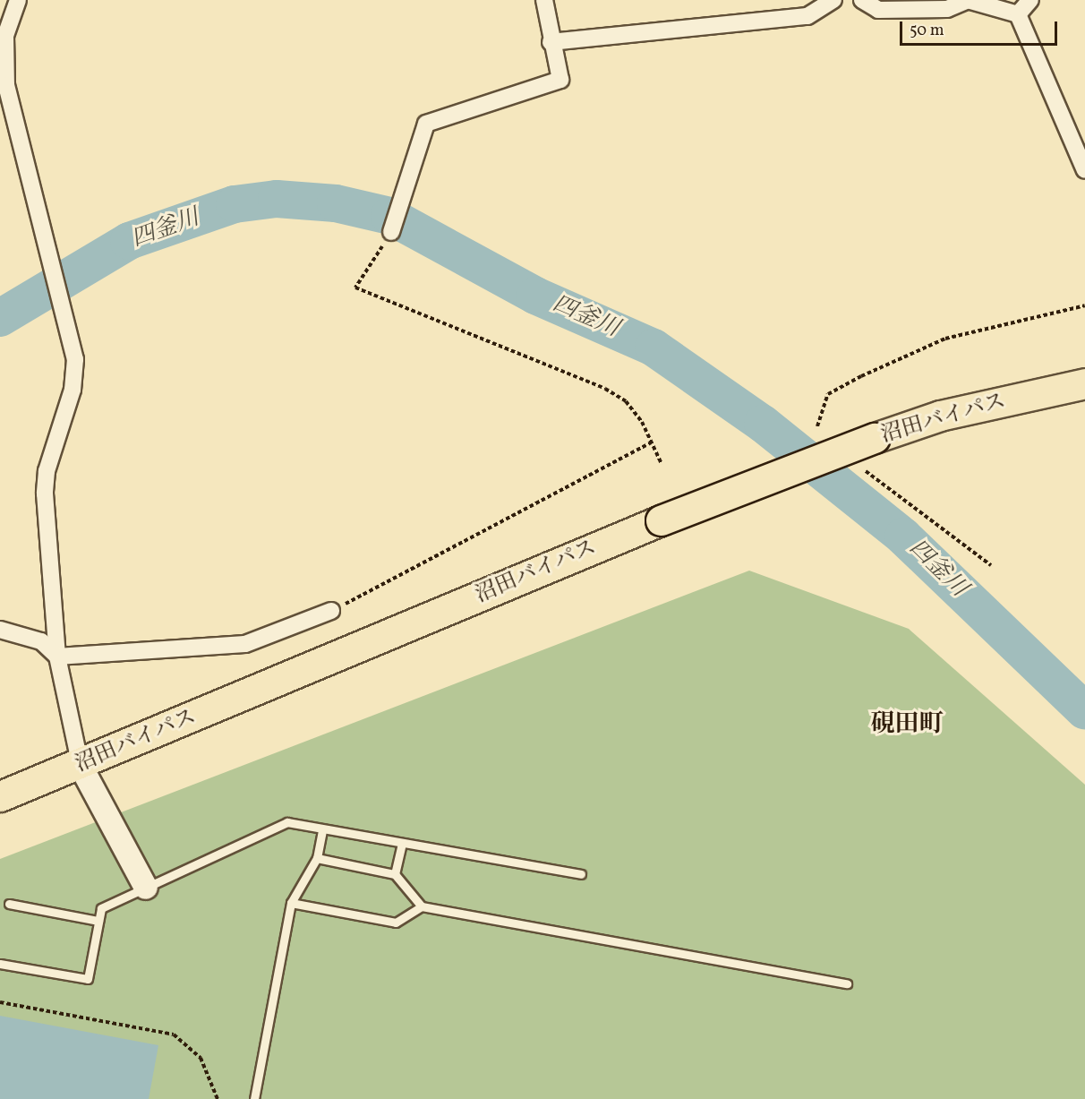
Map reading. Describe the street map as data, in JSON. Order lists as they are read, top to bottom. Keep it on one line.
{"streets":{"highway":["沼田バイパス"]},"districts":["硯田町"],"water":["四釜川"],"scale_bar":"50 m"}
